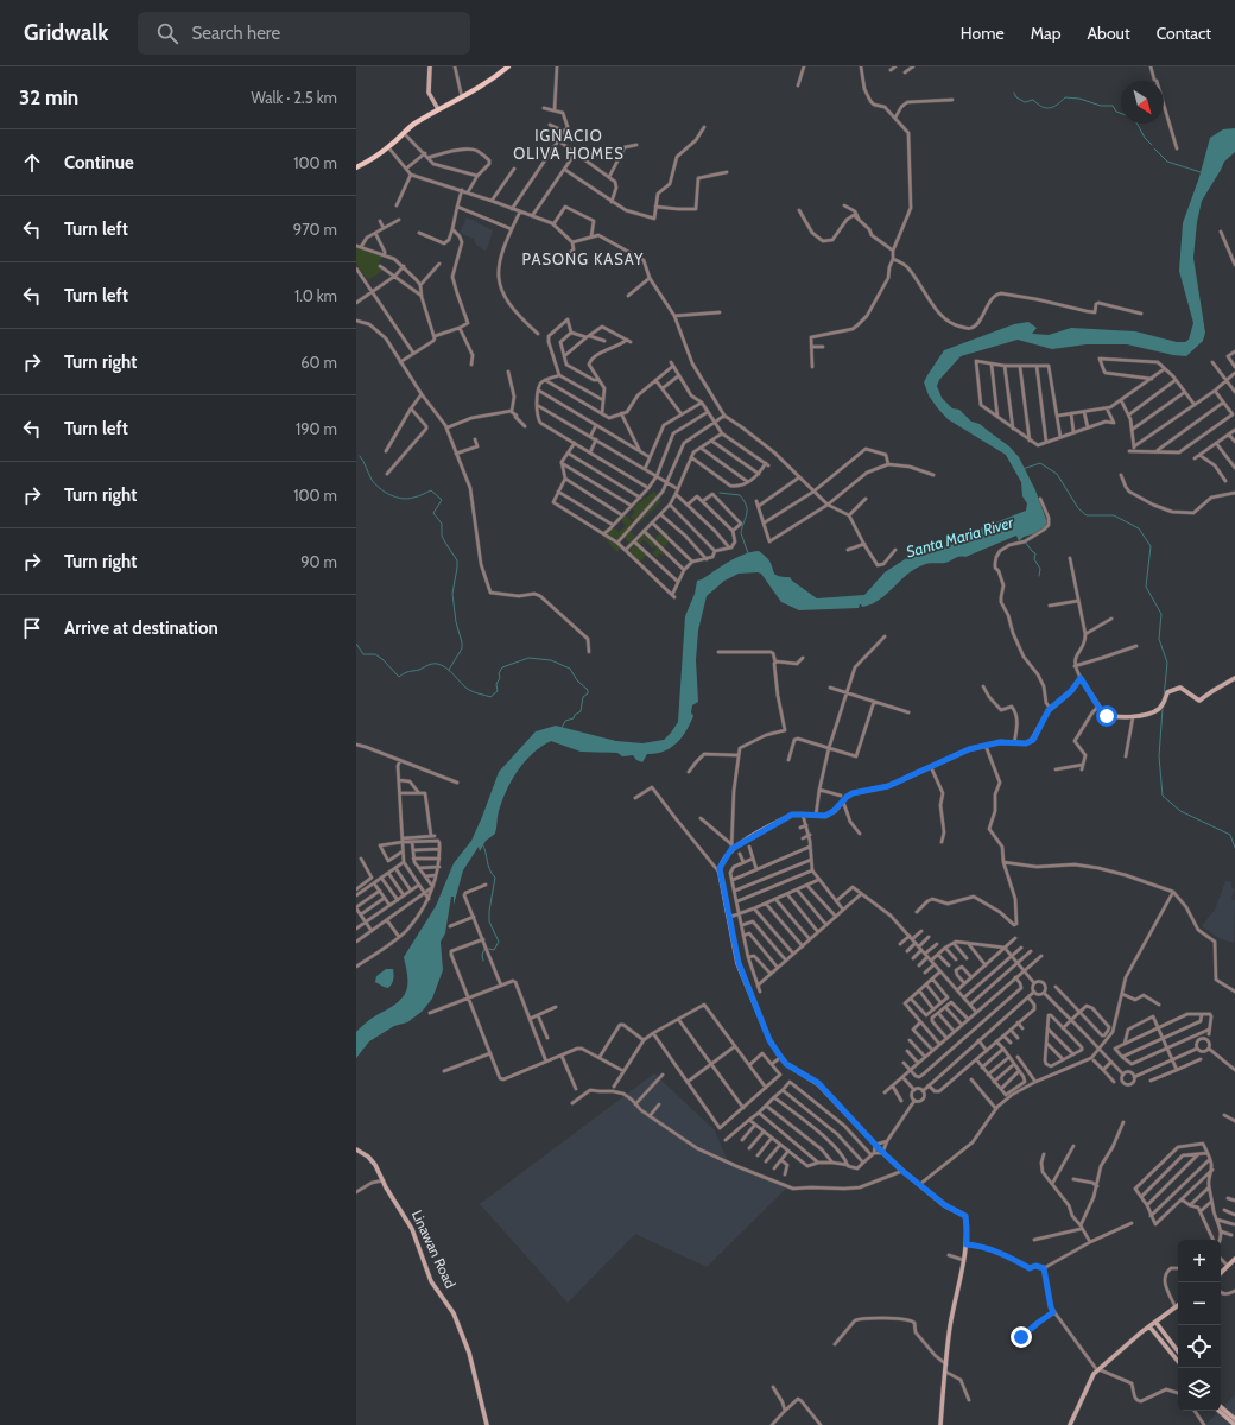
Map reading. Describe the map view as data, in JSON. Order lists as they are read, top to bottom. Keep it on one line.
{"streets":{"street":["Linawan Road"]},"districts":["IGNACIO OLIVA HOMES","PASONG KASAY"],"water":["Santa Maria River"],"north":"bottom right","page":{"header":"Gridwalk","search":"Search here","nav":["Home","Map","About","Contact"],"heading":["32 min","Walk · 2.5 km"],"list":[["Continue","100 m"],["Turn left","970 m"],["Turn left","1.0 km"],["Turn right","60 m"],["Turn left","190 m"],["Turn right","100 m"],["Turn right","90 m"],"Arrive at destination"],"map_buttons":["+","−"]}}
